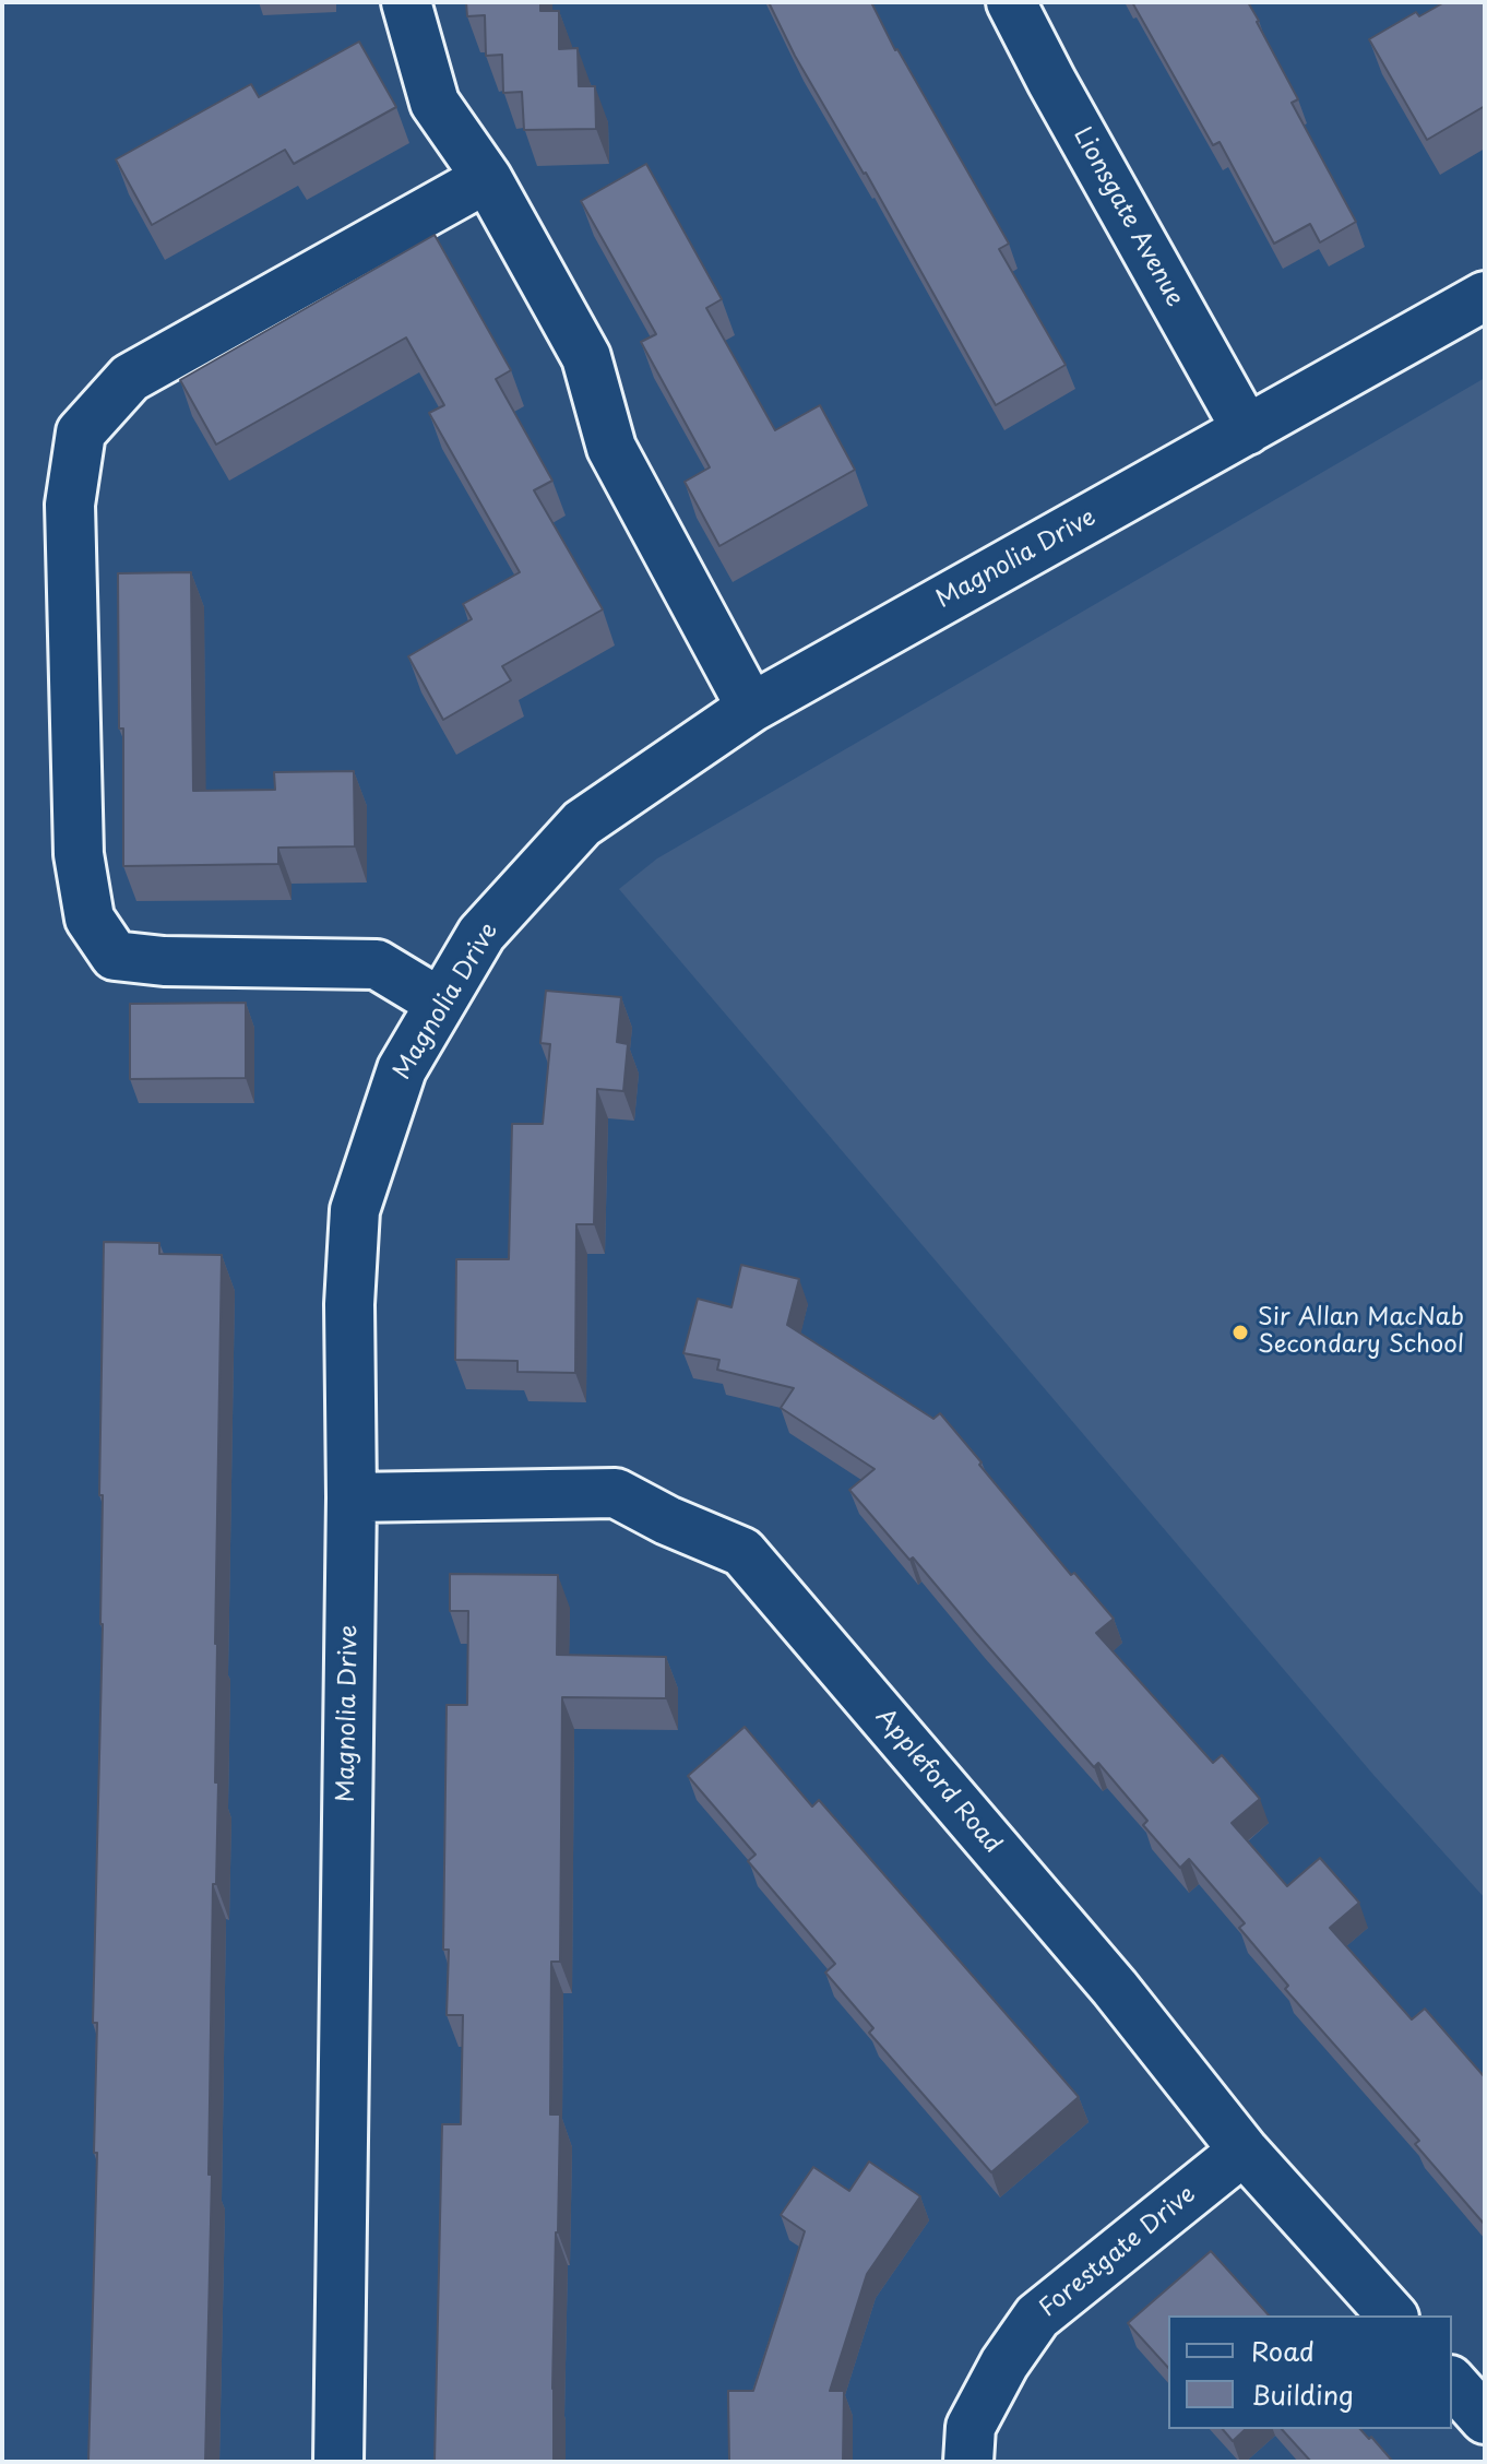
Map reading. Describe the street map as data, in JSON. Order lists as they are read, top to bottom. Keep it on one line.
{"streets":{"street":["Lionsgate Avenue","Magnolia Drive","Appleford Road","Forestgate Drive"]},"crossings":[["Lionsgate Avenue","Magnolia Drive"],["Magnolia Drive","Appleford Road"],["Appleford Road","Forestgate Drive"]],"places":["Sir Allan MacNab Secondary School"],"legend":["Road","Building"]}
